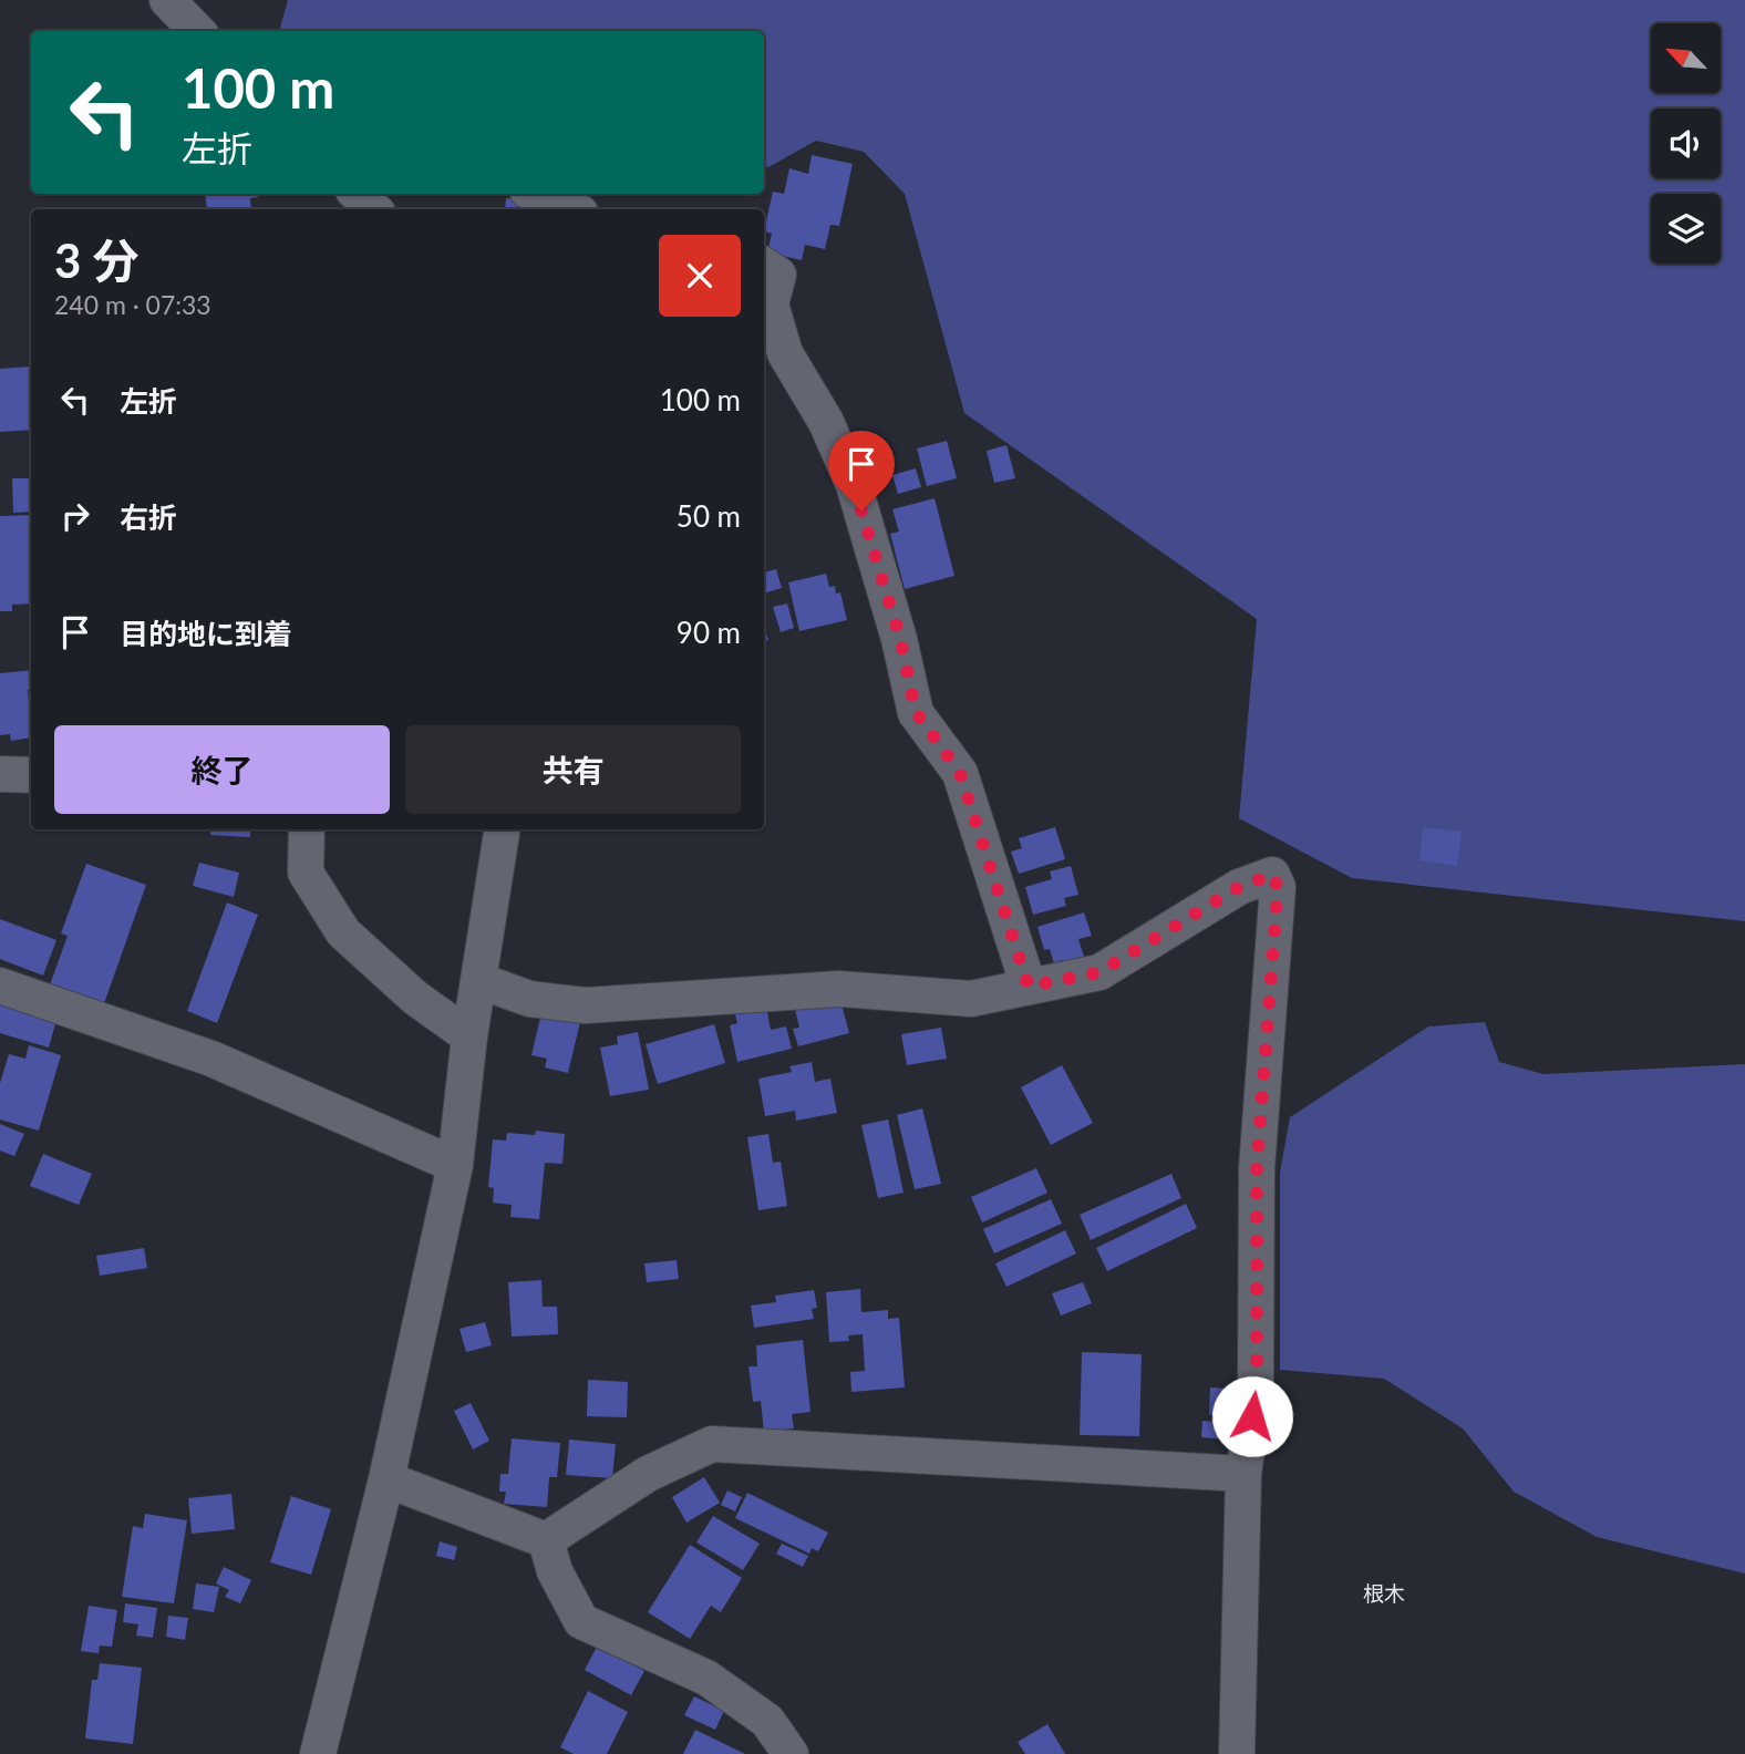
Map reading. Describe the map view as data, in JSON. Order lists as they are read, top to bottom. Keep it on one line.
{"districts":["根木"],"north":"top left","page":{"turn":["100 m","左折"],"heading":["3 分","240 m · 07:33"],"list":[{"name":"左折","value":"100 m"},{"name":"右折","value":"50 m"},{"name":"目的地に到着","value":"90 m"}],"buttons":["終了","共有"]}}
